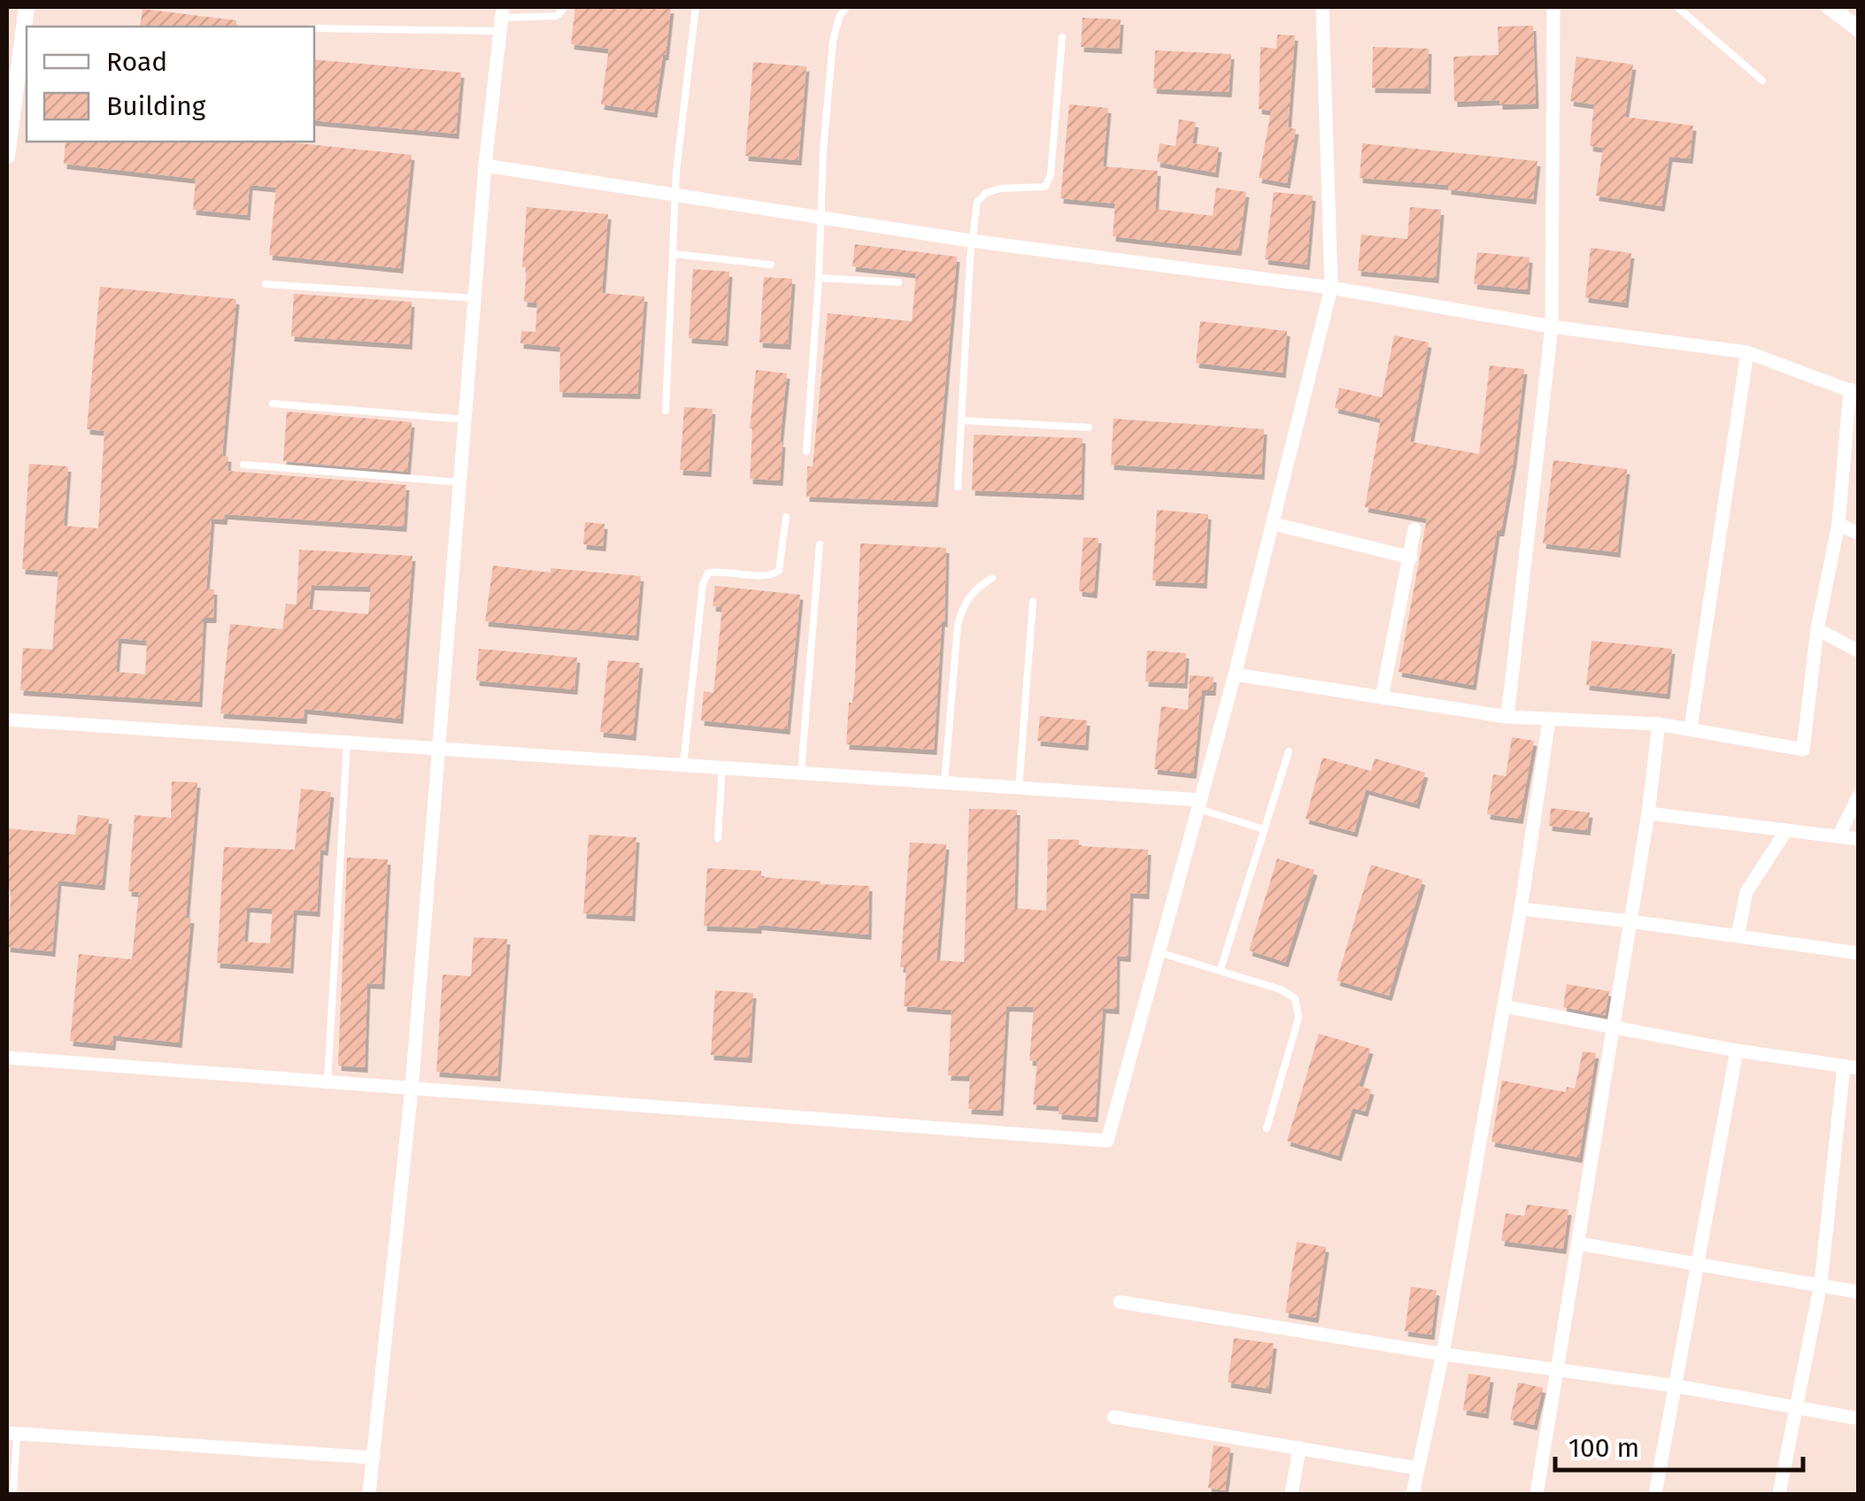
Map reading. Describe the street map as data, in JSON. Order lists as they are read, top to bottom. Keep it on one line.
{"legend":["Road","Building"],"scale_bar":"100 m"}
